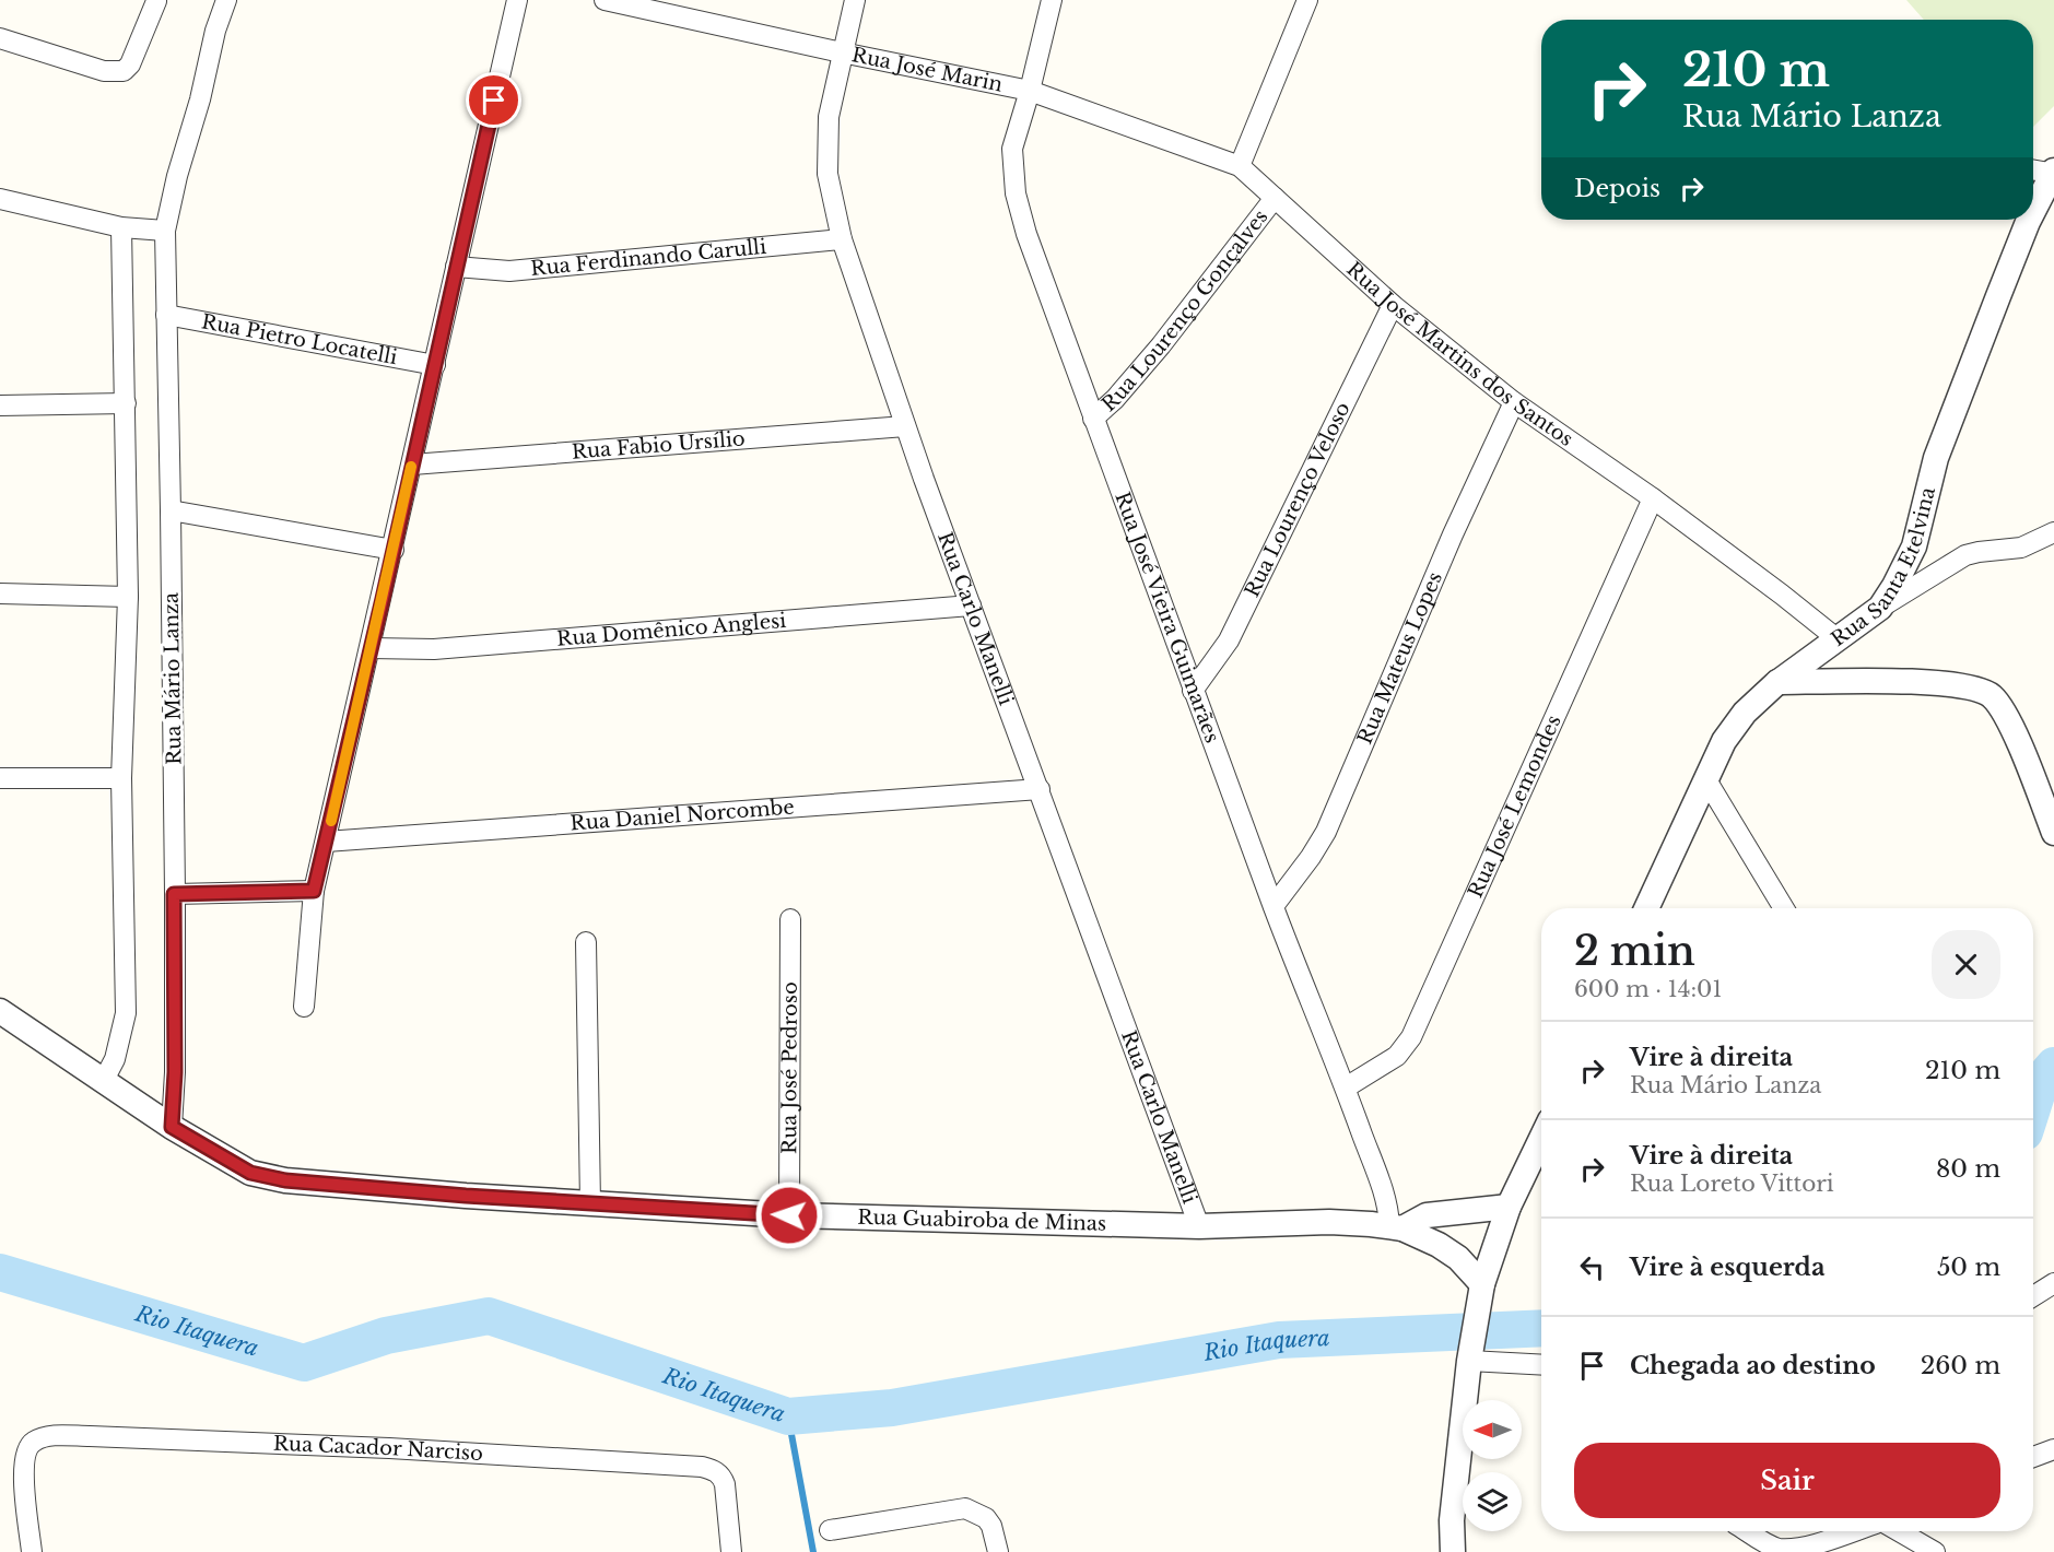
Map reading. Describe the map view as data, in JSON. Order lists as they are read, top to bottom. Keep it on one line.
{"streets":{"street":["Rua José Marin","Rua Ferdinando Carulli","Rua Lourenço Gonçalves","Rua Pietro Locatelli","Rua José Martins dos Santos","Rua Fabio Ursílio","Rua Lourenço Veloso","Rua Santa Etelvina","Rua José Vieira Guimarães","Rua Carlo Manelli","Rua Domênico Anglesi","Rua Mateus Lopes","Rua Mário Lanza","Rua José Lemondes","Rua Daniel Norcombe","Rua José Pedroso","Rua Guabiroba de Minas","Rua Cacador Narciso"]},"crossings":[["Rua José Marin","Rua José Martins dos Santos"],["Rua José Marin","Rua José Vieira Guimarães"],["Rua José Marin","Rua Carlo Manelli"],["Rua Ferdinando Carulli","Rua Carlo Manelli"],["Rua Lourenço Gonçalves","Rua José Martins dos Santos"],["Rua Lourenço Gonçalves","Rua José Vieira Guimarães"],["Rua Pietro Locatelli","Rua Mário Lanza"],["Rua José Martins dos Santos","Rua Lourenço Veloso"],["Rua José Martins dos Santos","Rua Santa Etelvina"],["Rua José Martins dos Santos","Rua Mateus Lopes"],["Rua José Martins dos Santos","Rua José Lemondes"],["Rua Fabio Ursílio","Rua Carlo Manelli"],["Rua Lourenço Veloso","Rua José Vieira Guimarães"],["Rua José Vieira Guimarães","Rua Mateus Lopes"],["Rua José Vieira Guimarães","Rua José Lemondes"],["Rua José Vieira Guimarães","Rua Guabiroba de Minas"],["Rua Carlo Manelli","Rua Domênico Anglesi"],["Rua Carlo Manelli","Rua Daniel Norcombe"],["Rua Carlo Manelli","Rua Guabiroba de Minas"],["Rua Mário Lanza","Rua Guabiroba de Minas"],["Rua José Pedroso","Rua Guabiroba de Minas"]],"water":["Rio Itaquera"],"north":"left","page":{"turn":["210 m","Rua Mário Lanza"],"then":"Depois","heading":["2 min","600 m · 14:01"],"list":[{"name":"Vire à direita","note":"Rua Mário Lanza","value":"210 m"},{"name":"Vire à direita","note":"Rua Loreto Vittori","value":"80 m"},{"name":"Vire à esquerda","value":"50 m"},{"name":"Chegada ao destino","value":"260 m"}],"buttons":"Sair"}}
